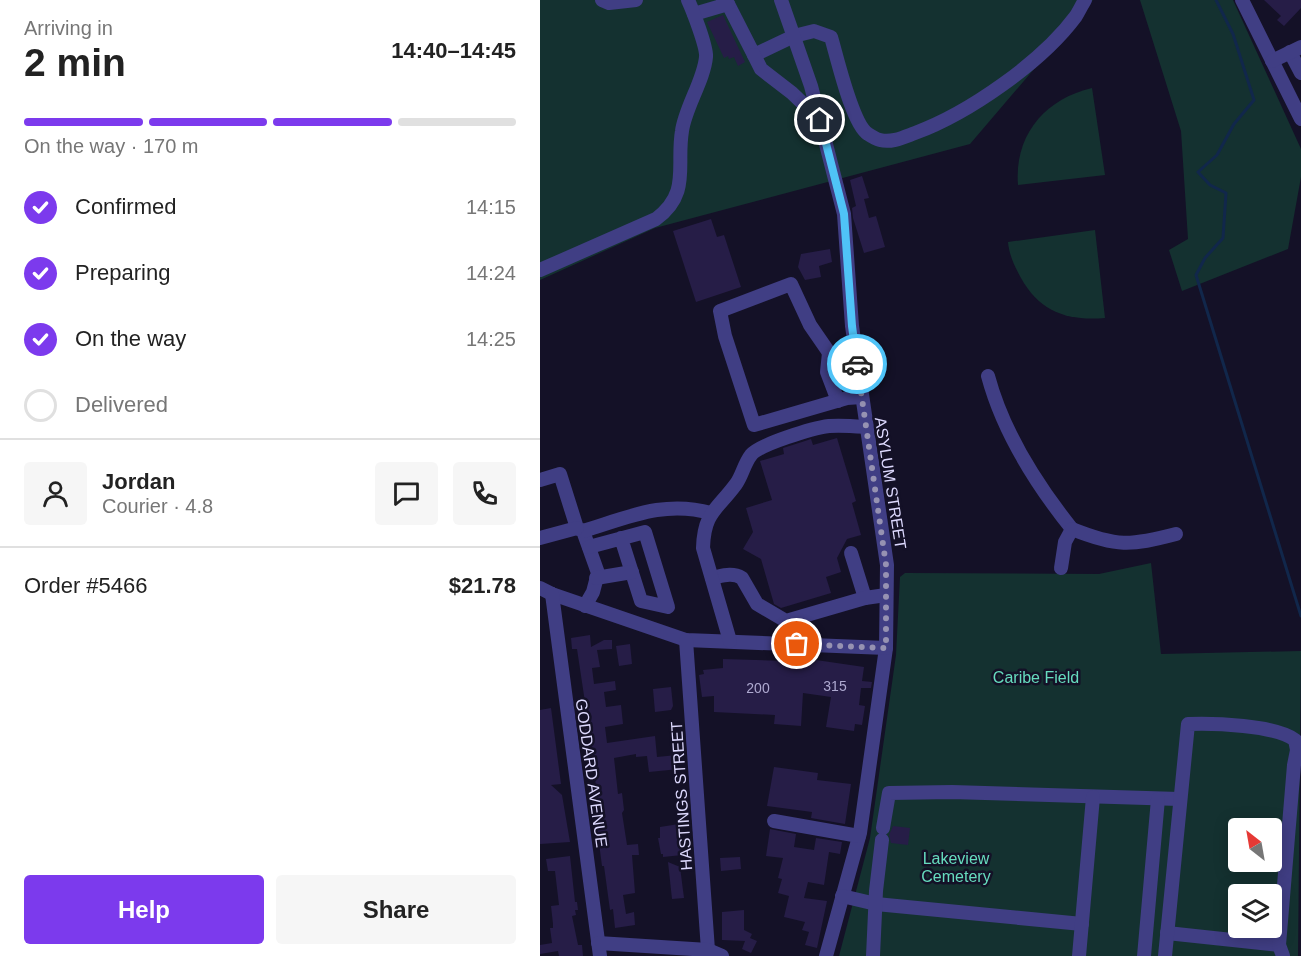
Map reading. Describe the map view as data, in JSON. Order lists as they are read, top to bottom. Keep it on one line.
{"streets":{"street":["ASYLUM STREET","GODDARD AVENUE","HASTINGS STREET"]},"parks":["Caribe Field","Lakeview Cemetery"],"house_numbers":["315","200"],"north":"top left","page":{"heading":["2 min","Arriving in","14:40–14:45"],"panel":["Jordan","Courier · 4.8","Order #5466","$21.78"],"bar":"On the way · 170 m","list":[["Confirmed","14:15"],["Preparing","14:24"],["On the way","14:25"],"Delivered"],"buttons":["Help","Share"]}}
